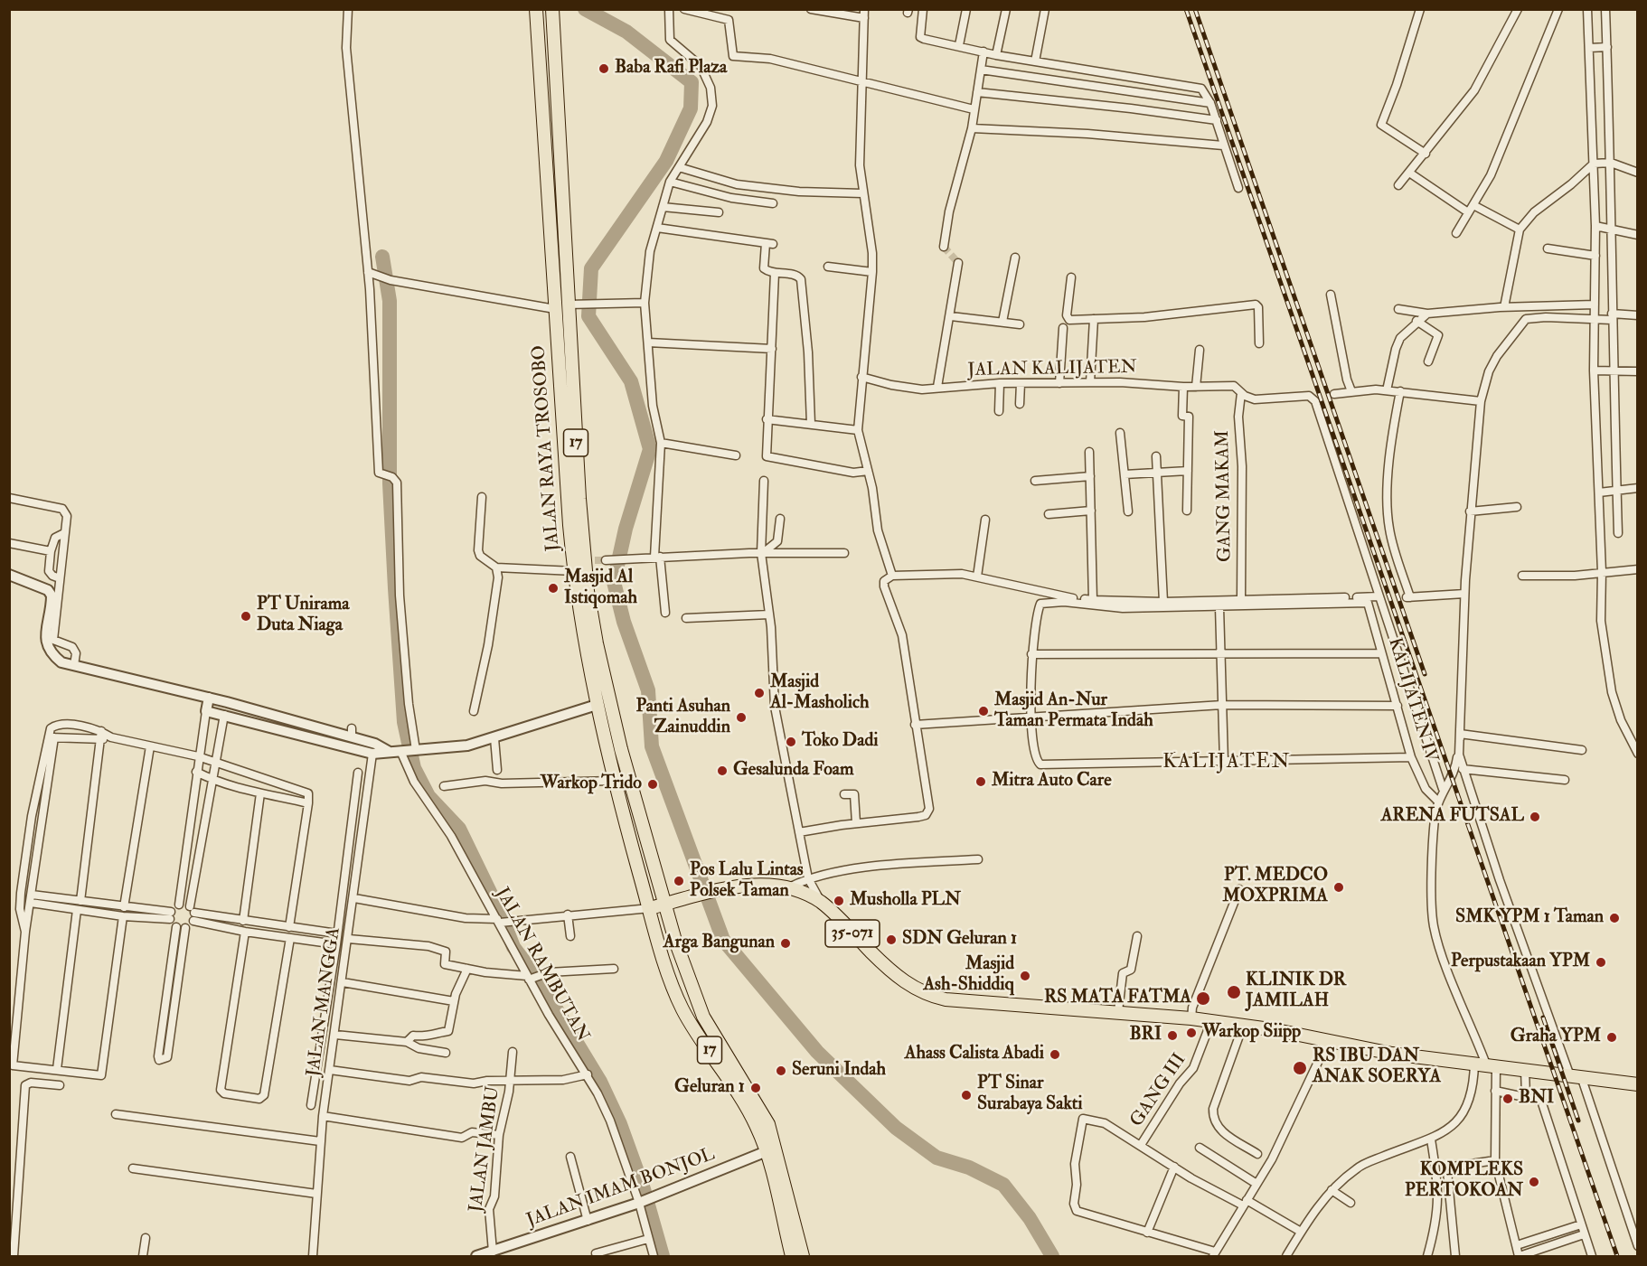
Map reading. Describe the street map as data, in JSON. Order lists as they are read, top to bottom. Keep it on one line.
{"streets":{"main road":["17","JALAN RAYA TROSOBO","35-071"],"street":["JALAN KALIJATEN","GANG MAKAM","KALIJATEN IV","JALAN RAMBUTAN","JALAN MANGGA","GANG III","JALAN JAMBU","JALAN IMAM BONJOL"]},"crossings":[["JALAN KALIJATEN","GANG MAKAM"],["17","JALAN RAYA TROSOBO"],["17","35-071"],["17","JALAN IMAM BONJOL"],["JALAN RAYA TROSOBO","35-071"],["35-071","GANG III"],["JALAN RAMBUTAN","JALAN IMAM BONJOL"],["JALAN JAMBU","JALAN IMAM BONJOL"]],"districts":["KALIJATEN"],"places":["Baba Rafi Plaza","Masjid Al Istiqomah","PT Unirama Duta Niaga","Masjid Al-Masholich","Masjid An-Nur Taman Permata Indah","Panti Asuhan Zainuddin","Toko Dadi","Gesalunda Foam","Mitra Auto Care","Warkop Trido","ARENA FUTSAL","Pos Lalu Lintas Polsek Taman","PT. MEDCO MOXPRIMA","Musholla PLN","SMK YPM 1 Taman","SDN Geluran 1","Arga Bangunan","Perpustakaan YPM","Masjid Ash-Shiddiq","KLINIK DR JAMILAH","RS MATA FATMA","Warkop Siipp","BRI","Graha YPM","Ahass Calista Abadi","RS IBU DAN ANAK SOERYA","Seruni Indah","Geluran 1","PT Sinar Surabaya Sakti","BNI","KOMPLEKS PERTOKOAN"]}
